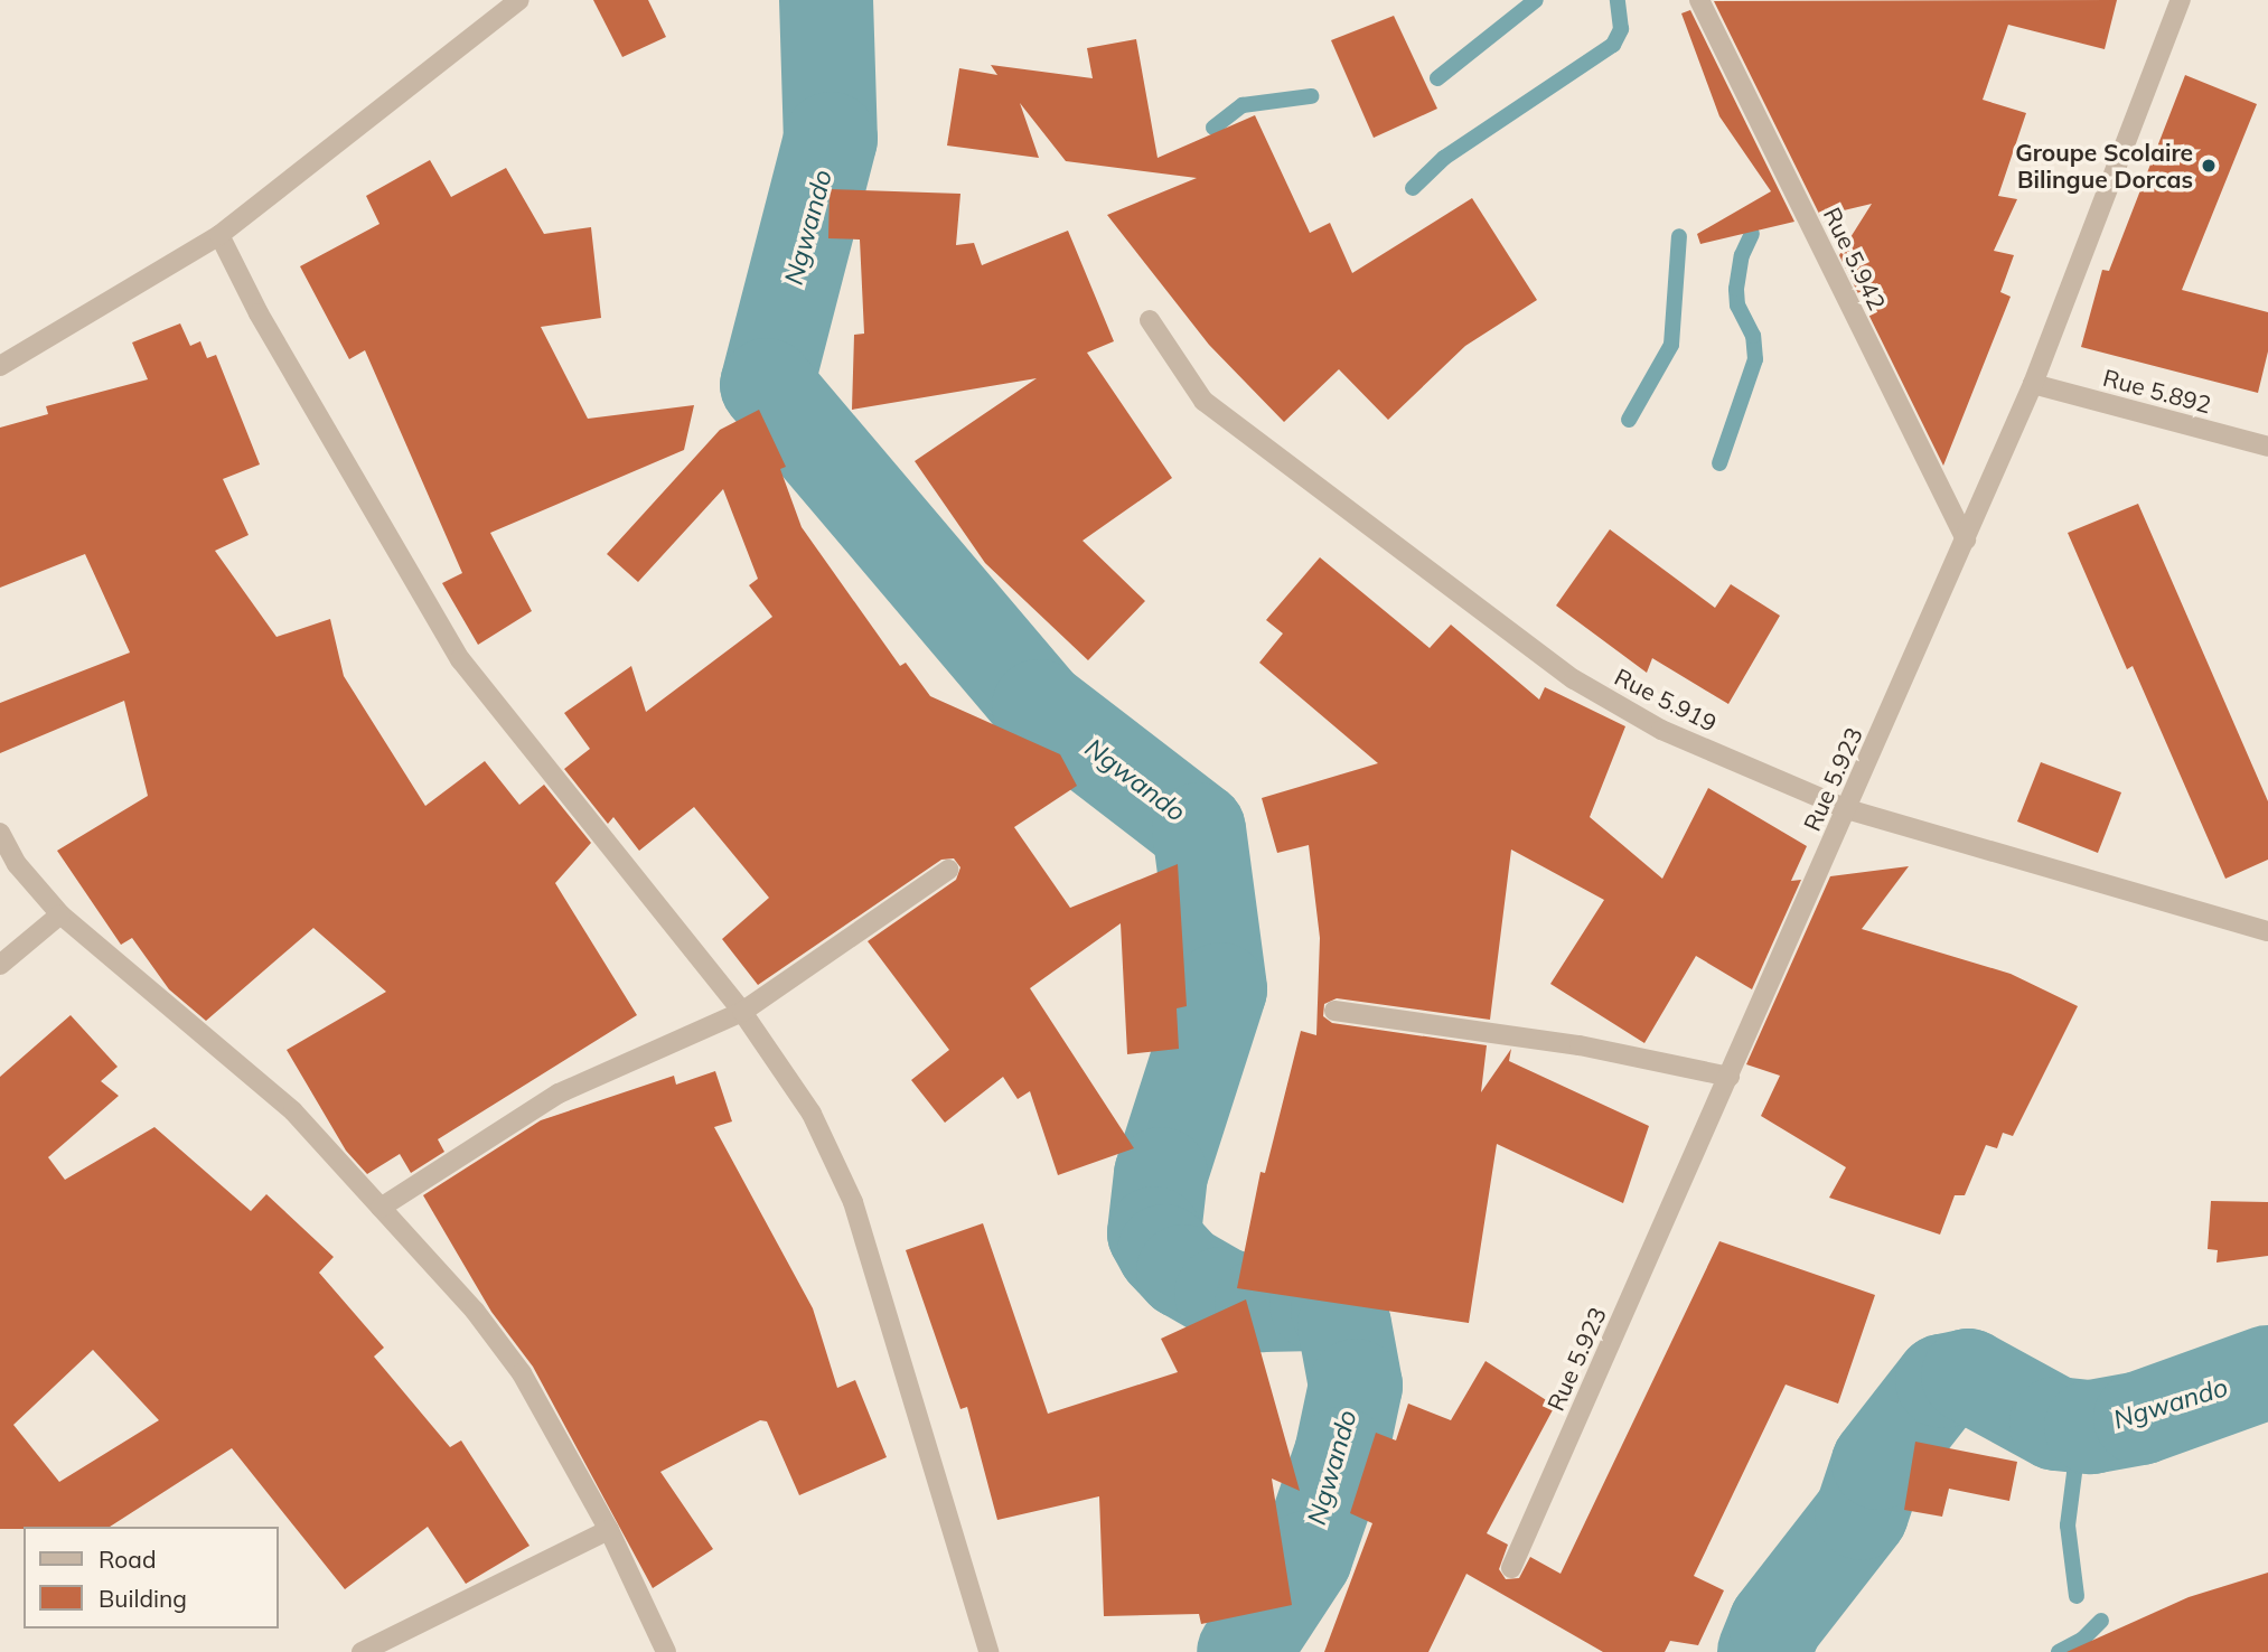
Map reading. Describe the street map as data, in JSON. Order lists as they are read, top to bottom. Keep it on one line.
{"streets":{"street":["Rue 5.942","Rue 5.892","Rue 5.919","Rue 5.923"]},"crossings":[["Rue 5.942","Rue 5.923"],["Rue 5.892","Rue 5.923"],["Rue 5.919","Rue 5.923"]],"water":["Ngwando"],"places":["Groupe Scolaire Bilingue Dorcas"],"legend":["Road","Building"]}
